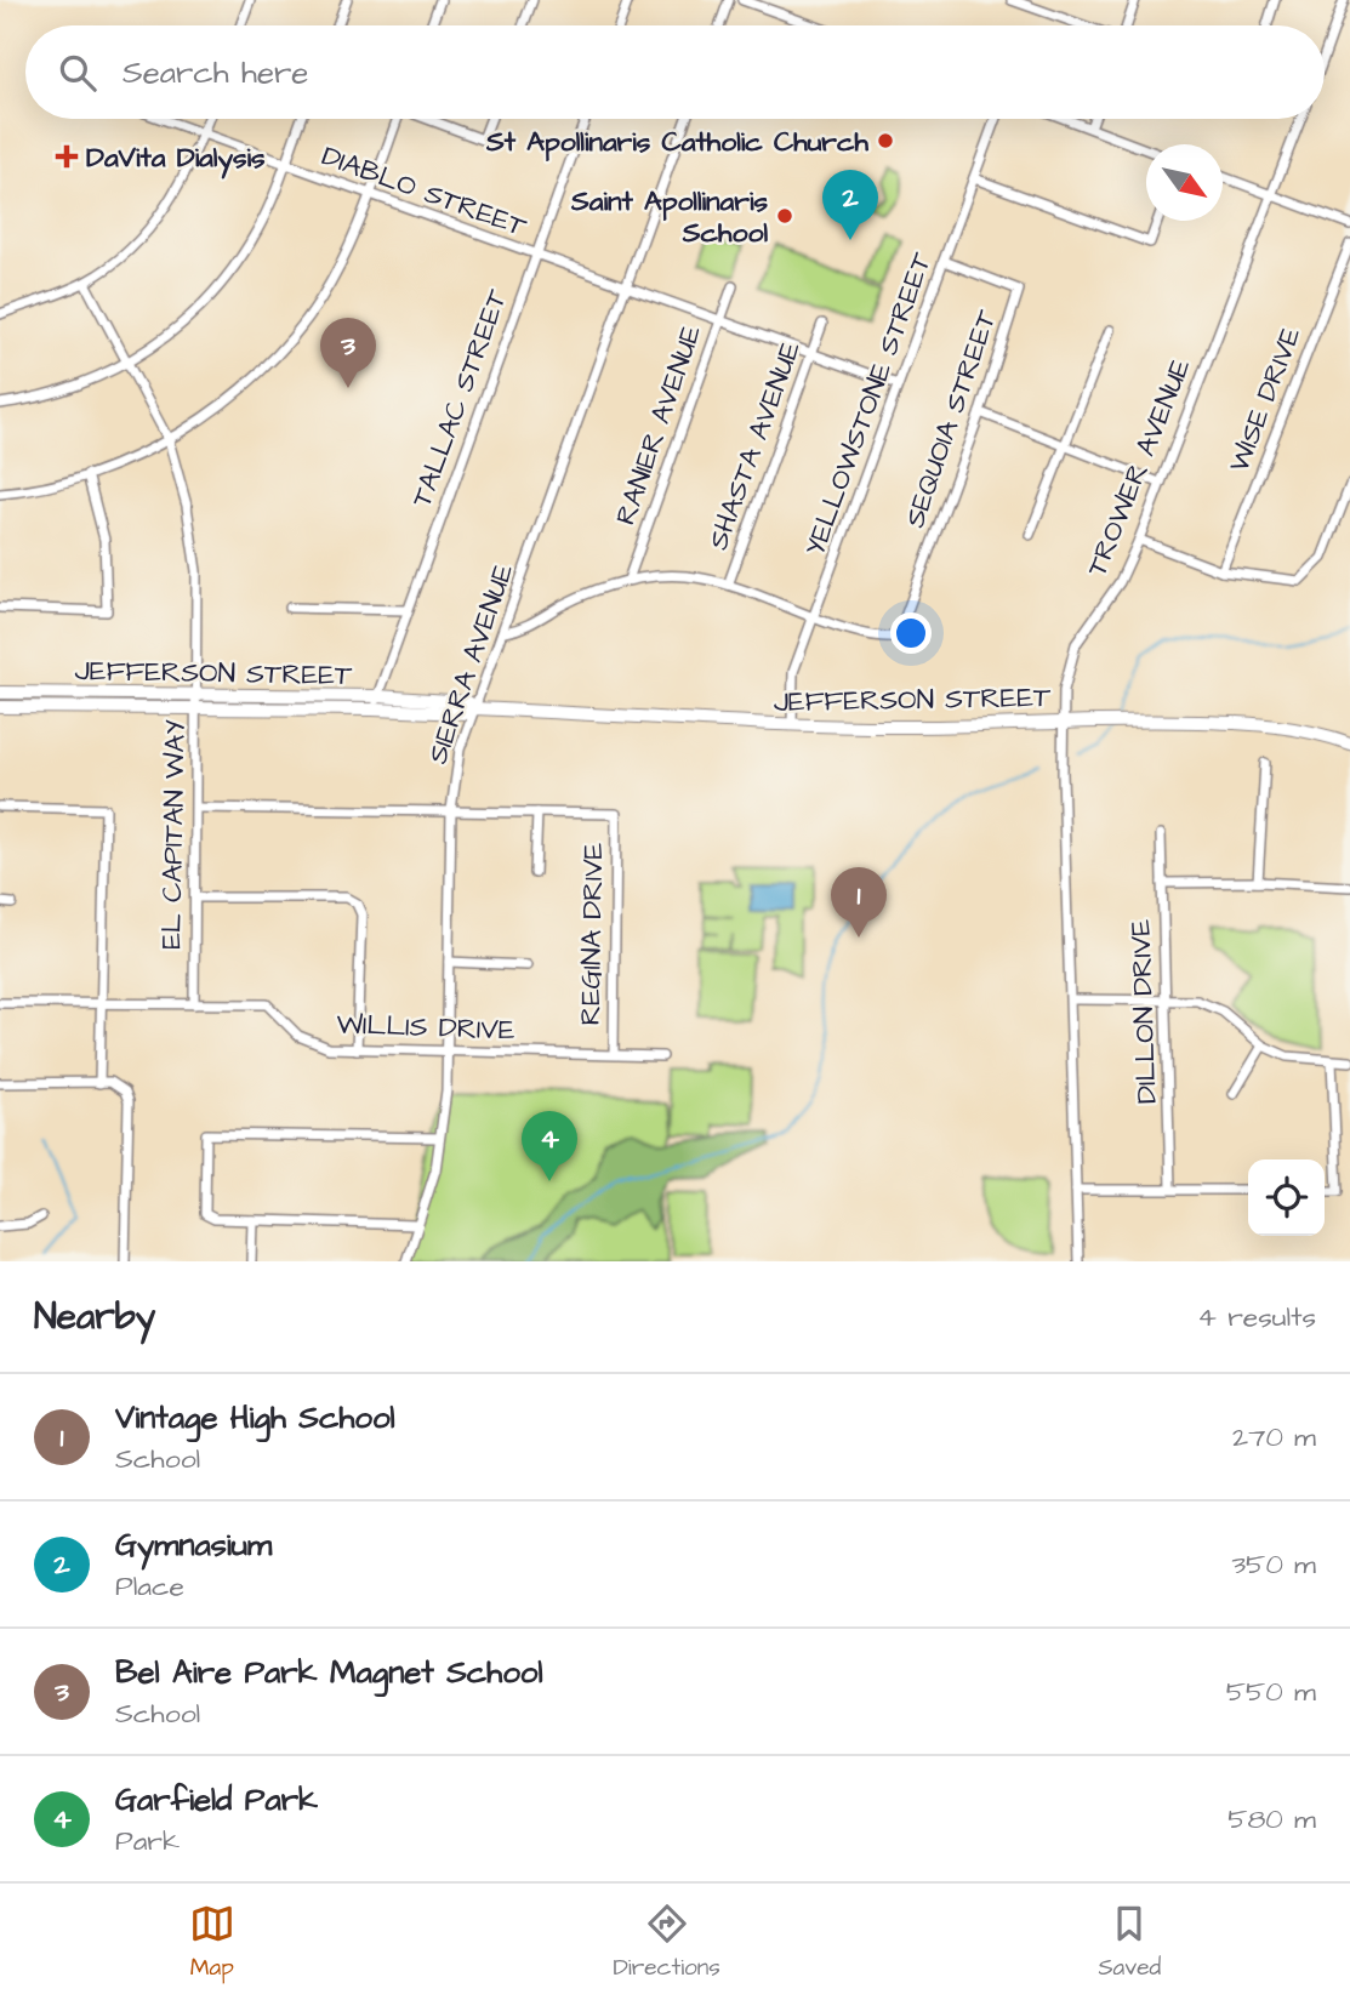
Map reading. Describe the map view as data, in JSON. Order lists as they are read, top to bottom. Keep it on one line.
{"streets":{"main road":["JEFFERSON STREET"],"street":["DIABLO STREET","TALLAC STREET","WISE DRIVE","YELLOWSTONE STREET","SEQUOIA STREET","RANIER AVENUE","SHASTA AVENUE","TROWER AVENUE","SIERRA AVENUE","EL CAPITAN WAY","REGINA DRIVE","DILLON DRIVE","WILLIS DRIVE"]},"crossings":[["DIABLO STREET","TALLAC STREET"],["DIABLO STREET","YELLOWSTONE STREET"],["DIABLO STREET","RANIER AVENUE"],["DIABLO STREET","SHASTA AVENUE"],["DIABLO STREET","SIERRA AVENUE"],["TALLAC STREET","JEFFERSON STREET"],["YELLOWSTONE STREET","SEQUOIA STREET"],["YELLOWSTONE STREET","JEFFERSON STREET"],["TROWER AVENUE","JEFFERSON STREET"],["SIERRA AVENUE","JEFFERSON STREET"],["SIERRA AVENUE","WILLIS DRIVE"],["JEFFERSON STREET","EL CAPITAN WAY"],["EL CAPITAN WAY","WILLIS DRIVE"],["REGINA DRIVE","WILLIS DRIVE"]],"places":{"other":["St Apollinaris Catholic Church","Saint Apollinaris School"],"health":["DaVita Dialysis"]},"north":"bottom right","page":{"search":"Search here","pins":["2","3","1","4"],"heading":["Nearby","4 results"],"list":[{"mark":"1","name":"Vintage High School","note":"School","value":"270 m"},{"mark":"2","name":"Gymnasium","note":"Place","value":"350 m"},{"mark":"3","name":"Bel Aire Park Magnet School","note":"School","value":"550 m"},{"mark":"4","name":"Garfield Park","note":"Park","value":"580 m"}],"nav":["Map","Directions","Saved"]}}
